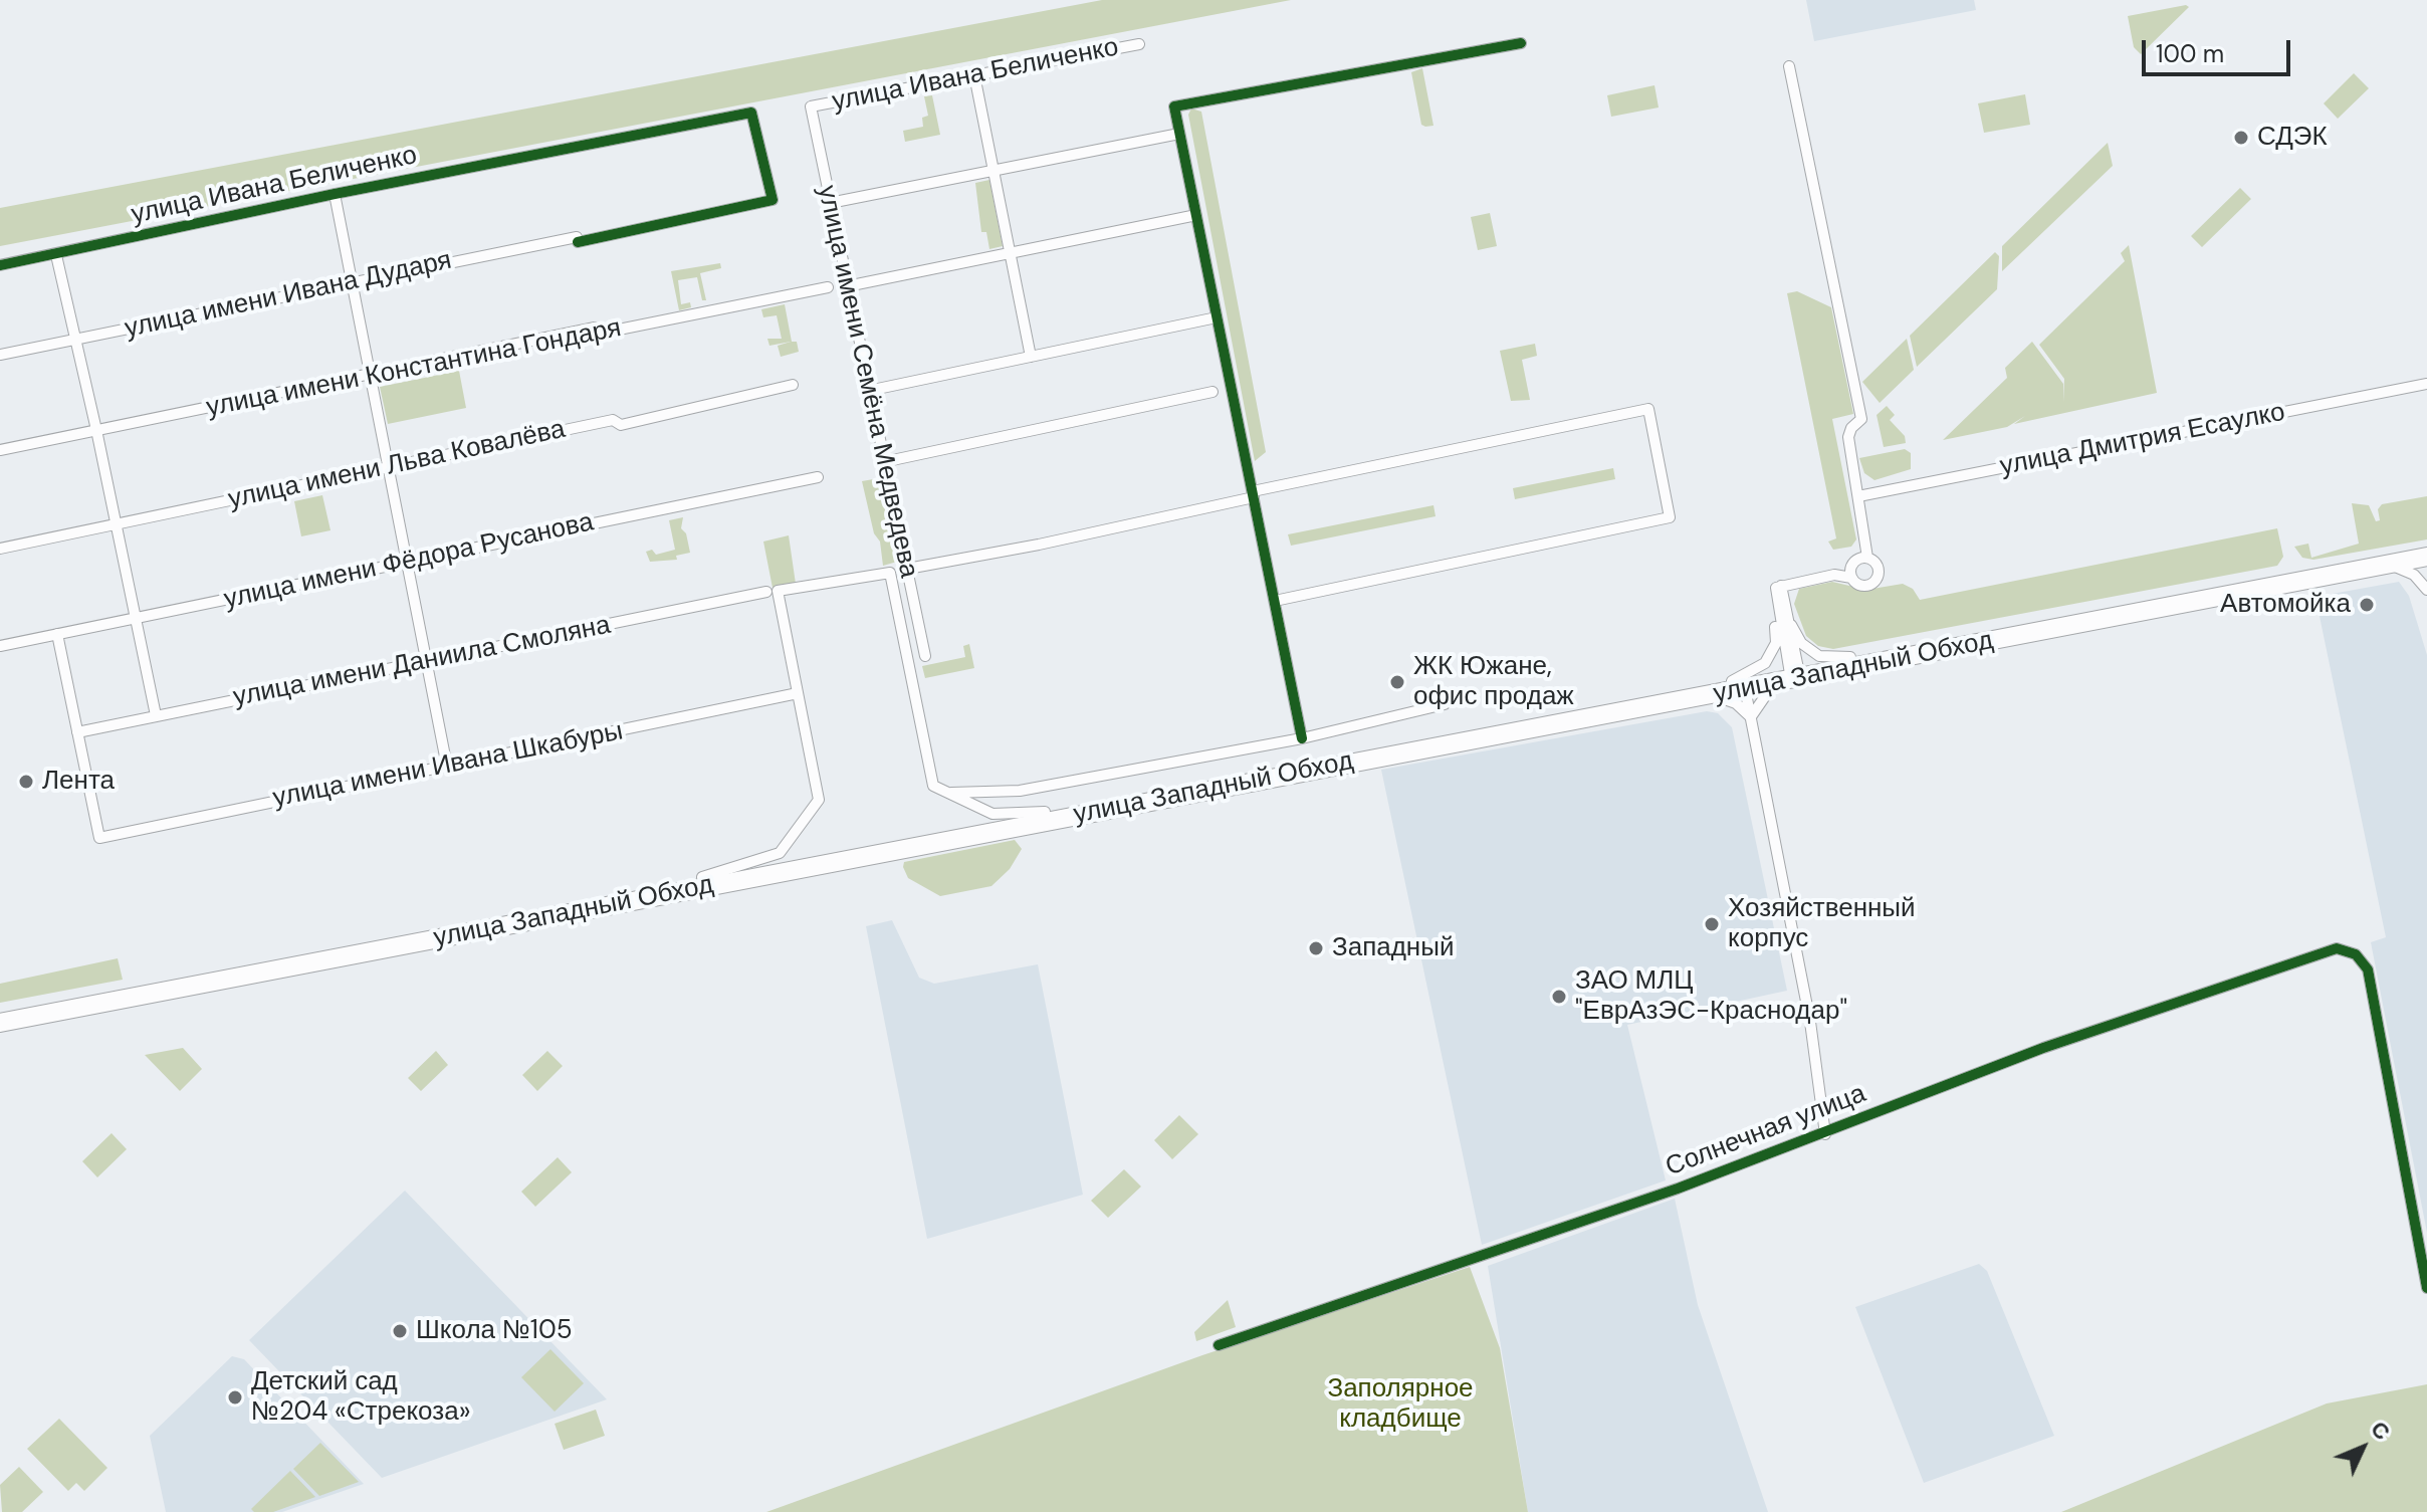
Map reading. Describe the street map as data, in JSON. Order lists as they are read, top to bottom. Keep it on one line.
{"streets":{"highway":["улица Западный Обход"],"street":["улица Ивана Беличенко","улица имени Ивана Дударя","улица имени Константина Гондаря","улица имени Семёна Медведева","улица Дмитрия Есаулко","улица имени Льва Ковалёва","улица имени Фёдора Русанова","улица имени Даниила Смоляна","улица имени Ивана Шкабуры","Солнечная улица"]},"crossings":[["улица Ивана Беличенко","улица имени Ивана Дударя"],["улица Ивана Беличенко","улица имени Семёна Медведева"],["улица имени Даниила Смоляна","улица имени Ивана Шкабуры"]],"parks":["Заполярное кладбище"],"places":["СДЭК","Автомойка","ЖК Южане, офис продаж","Лента","Хозяйственный корпус","Западный","ЗАО МЛЦ \"ЕврАзЭС-Краснодар\"","Школа №105","Детский сад №204 «Стрекоза»"],"scale_bar":"100 m","north":"top right"}
